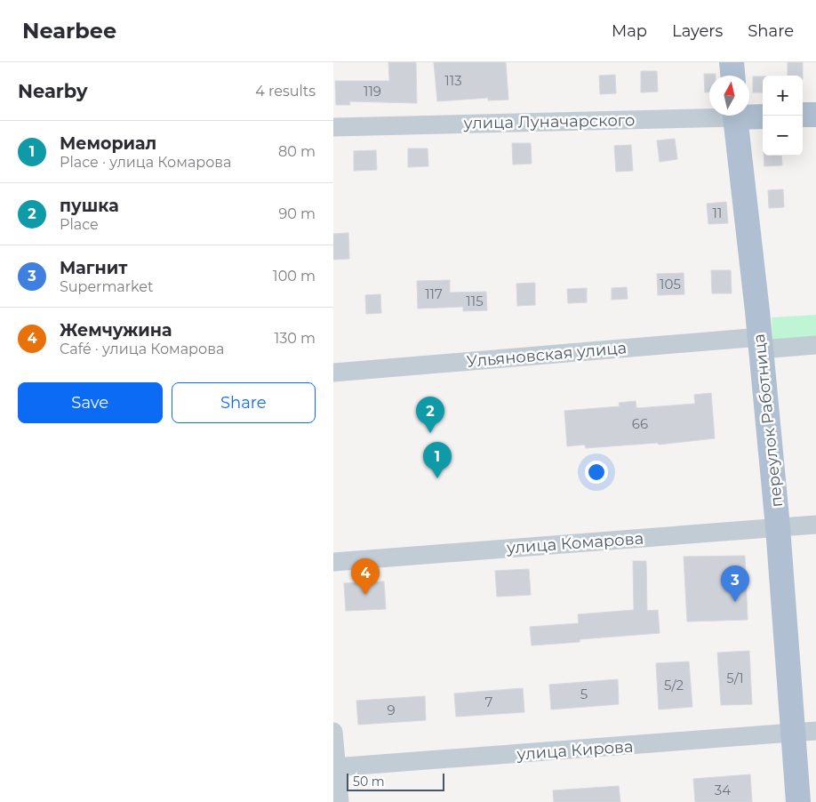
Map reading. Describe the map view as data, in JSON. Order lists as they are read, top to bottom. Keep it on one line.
{"streets":{"main road":["улица Луначарского","переулок Работница"],"street":["Ульяновская улица","улица Комарова","улица Кирова"]},"crossings":[["Ульяновская улица","переулок Работница"],["переулок Работница","улица Комарова"],["переулок Работница","улица Кирова"]],"house_numbers":["113","119","11","105","117","115","66","5/1","5/2","5","7","9","34"],"scale_bar":"50 m","north":"top","page":{"header":"Nearbee","nav":["Map","Layers","Share"],"heading":["Nearby","4 results"],"map_buttons":["+","−"],"list":[{"mark":"1","name":"Мемориал","note":"Place · улица Комарова","value":"80 m"},{"mark":"2","name":"пушка","note":"Place","value":"90 m"},{"mark":"3","name":"Магнит","note":"Supermarket","value":"100 m"},{"mark":"4","name":"Жемчужина","note":"Café · улица Комарова","value":"130 m"}],"buttons":["Save","Share"],"pins":["2","1","4","3"],"scale":"50 m"}}
